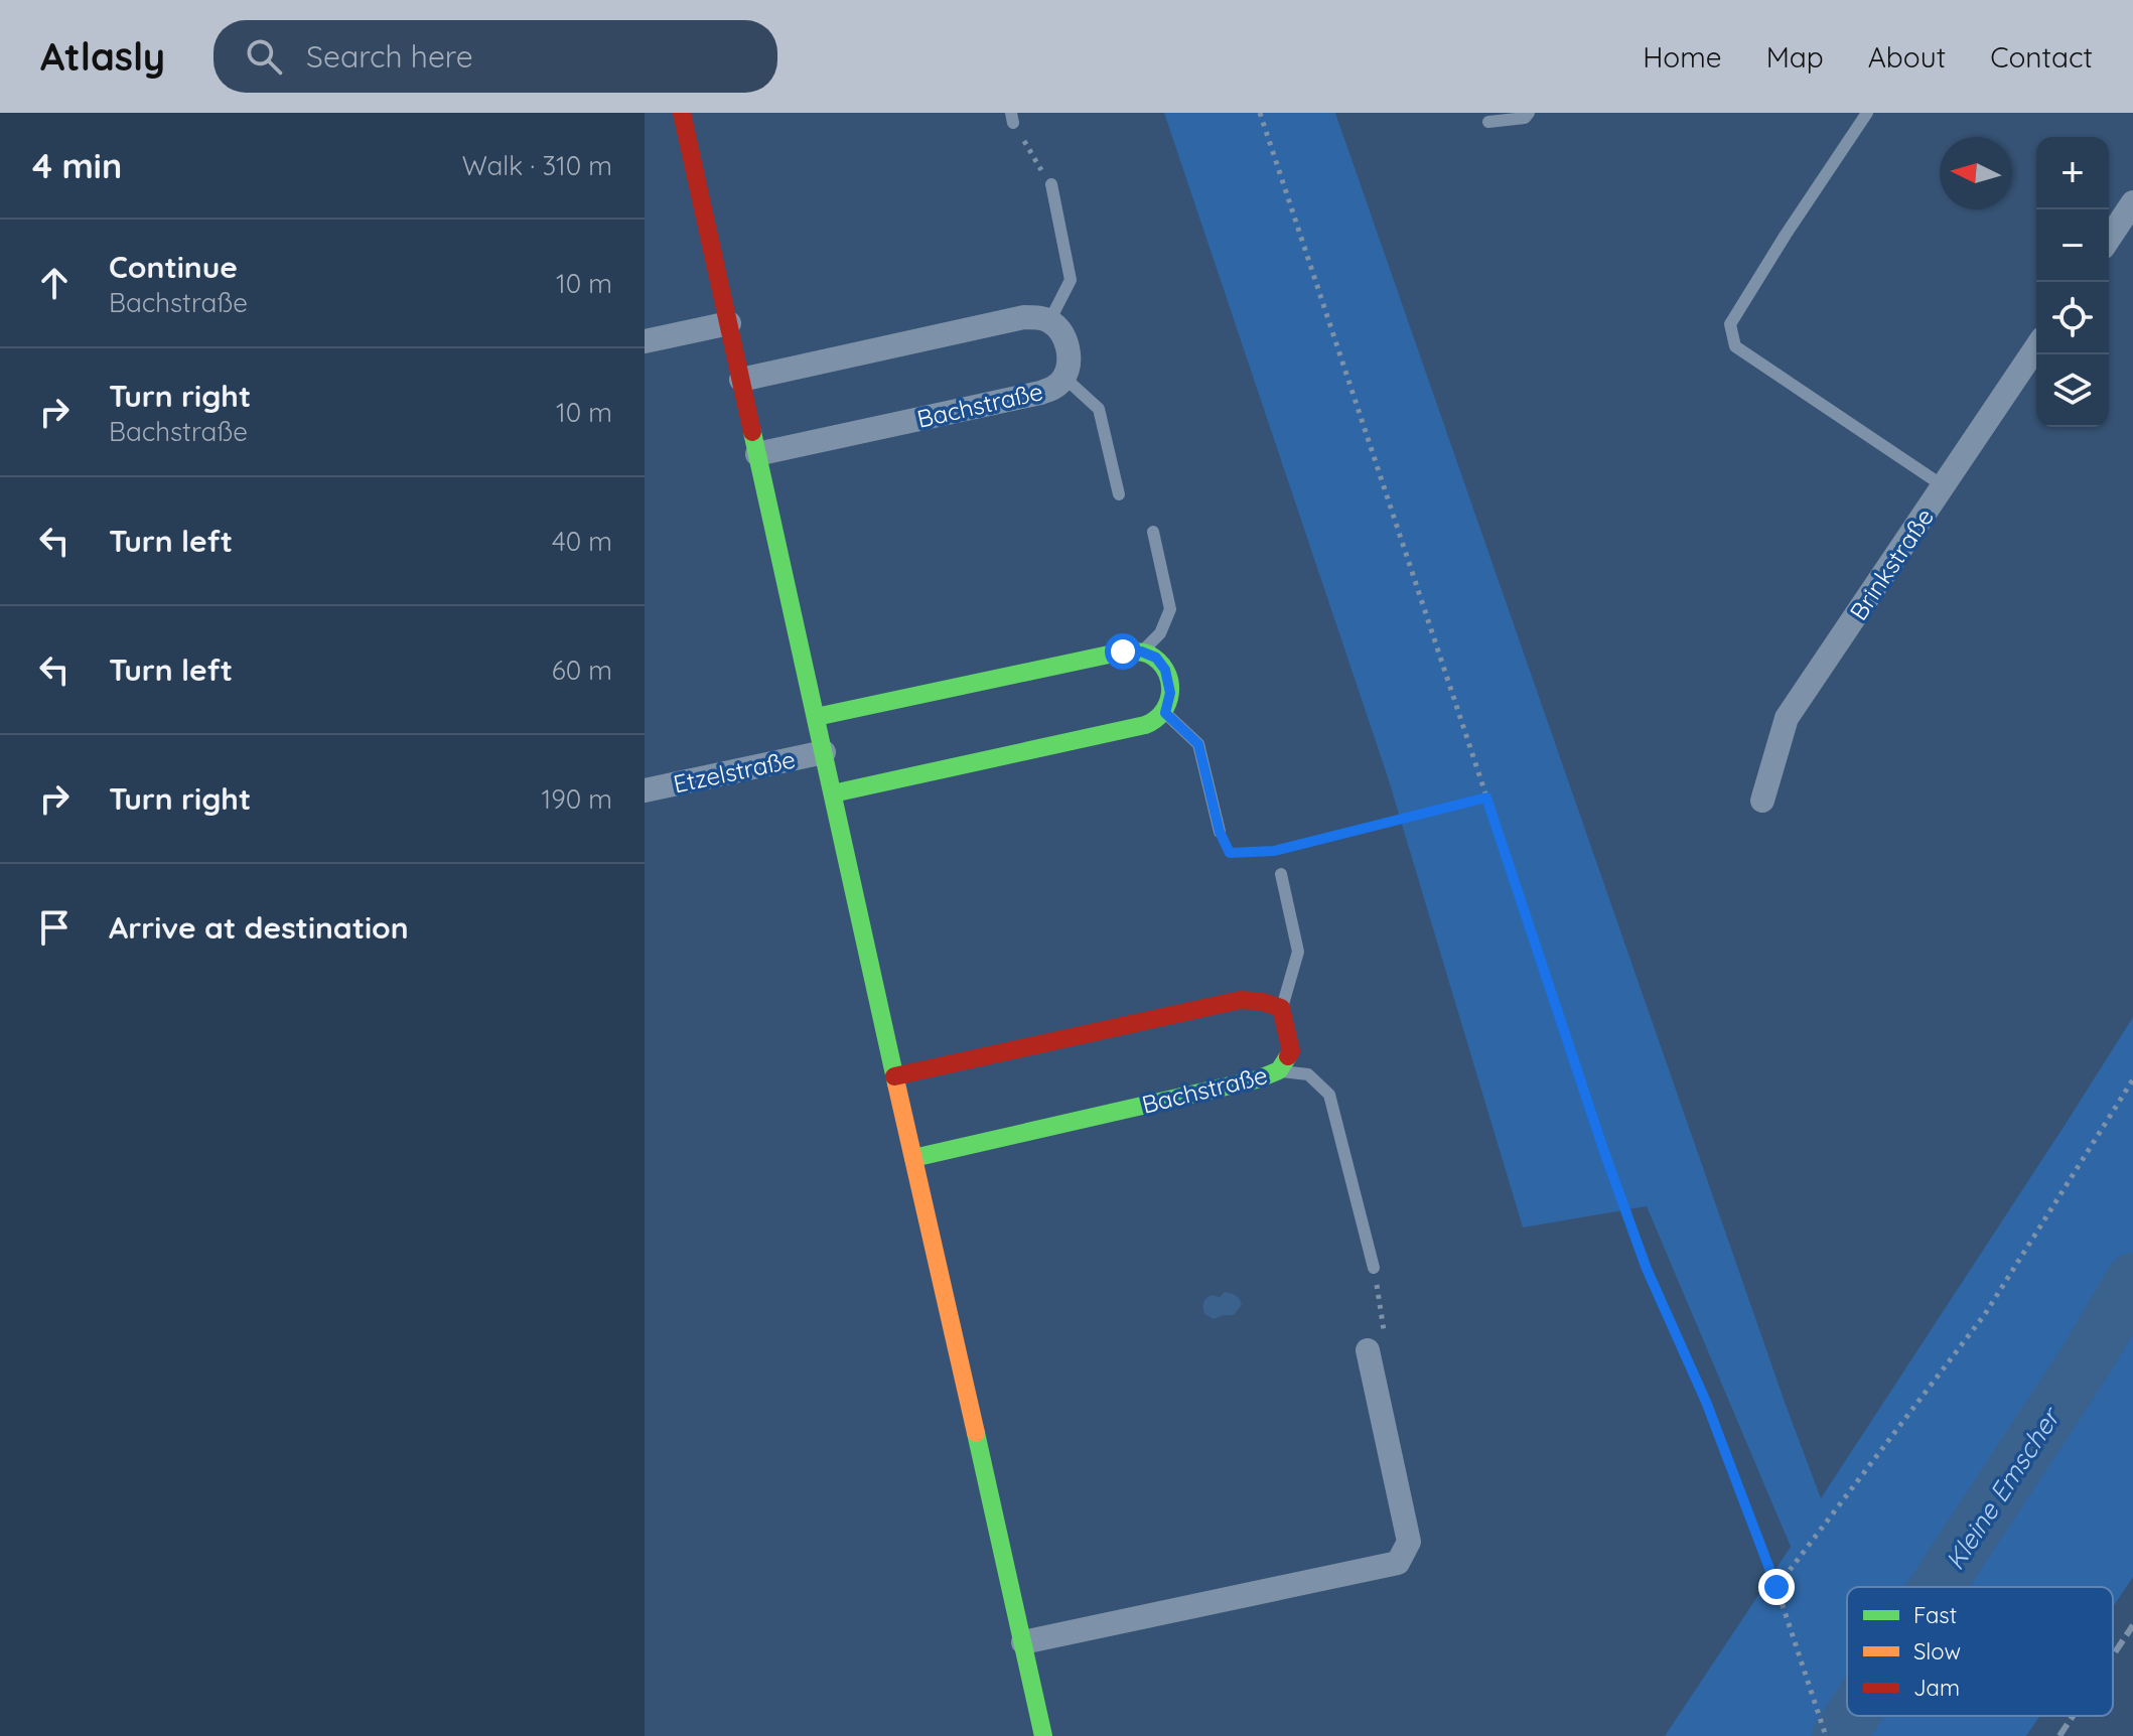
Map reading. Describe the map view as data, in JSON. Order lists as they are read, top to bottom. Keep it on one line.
{"streets":{"street":["Bachstraße","Brinkstraße","Etzelstraße"]},"water":["Kleine Emscher"],"legend":["Fast","Slow","Jam"],"north":"left","page":{"header":"Atlasly","search":"Search here","nav":["Home","Map","About","Contact"],"heading":["4 min","Walk · 310 m"],"map_buttons":["+","−"],"list":[["Continue","Bachstraße","10 m"],["Turn right","Bachstraße","10 m"],["Turn left","40 m"],["Turn left","60 m"],["Turn right","190 m"],"Arrive at destination"]}}
